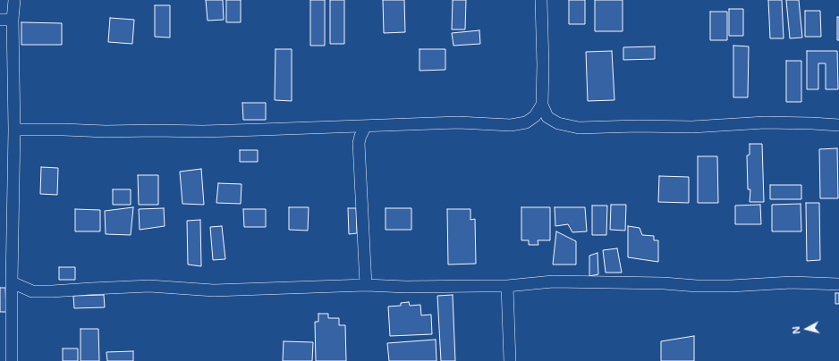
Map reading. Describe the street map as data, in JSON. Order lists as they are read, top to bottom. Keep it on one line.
{"north":"left"}
